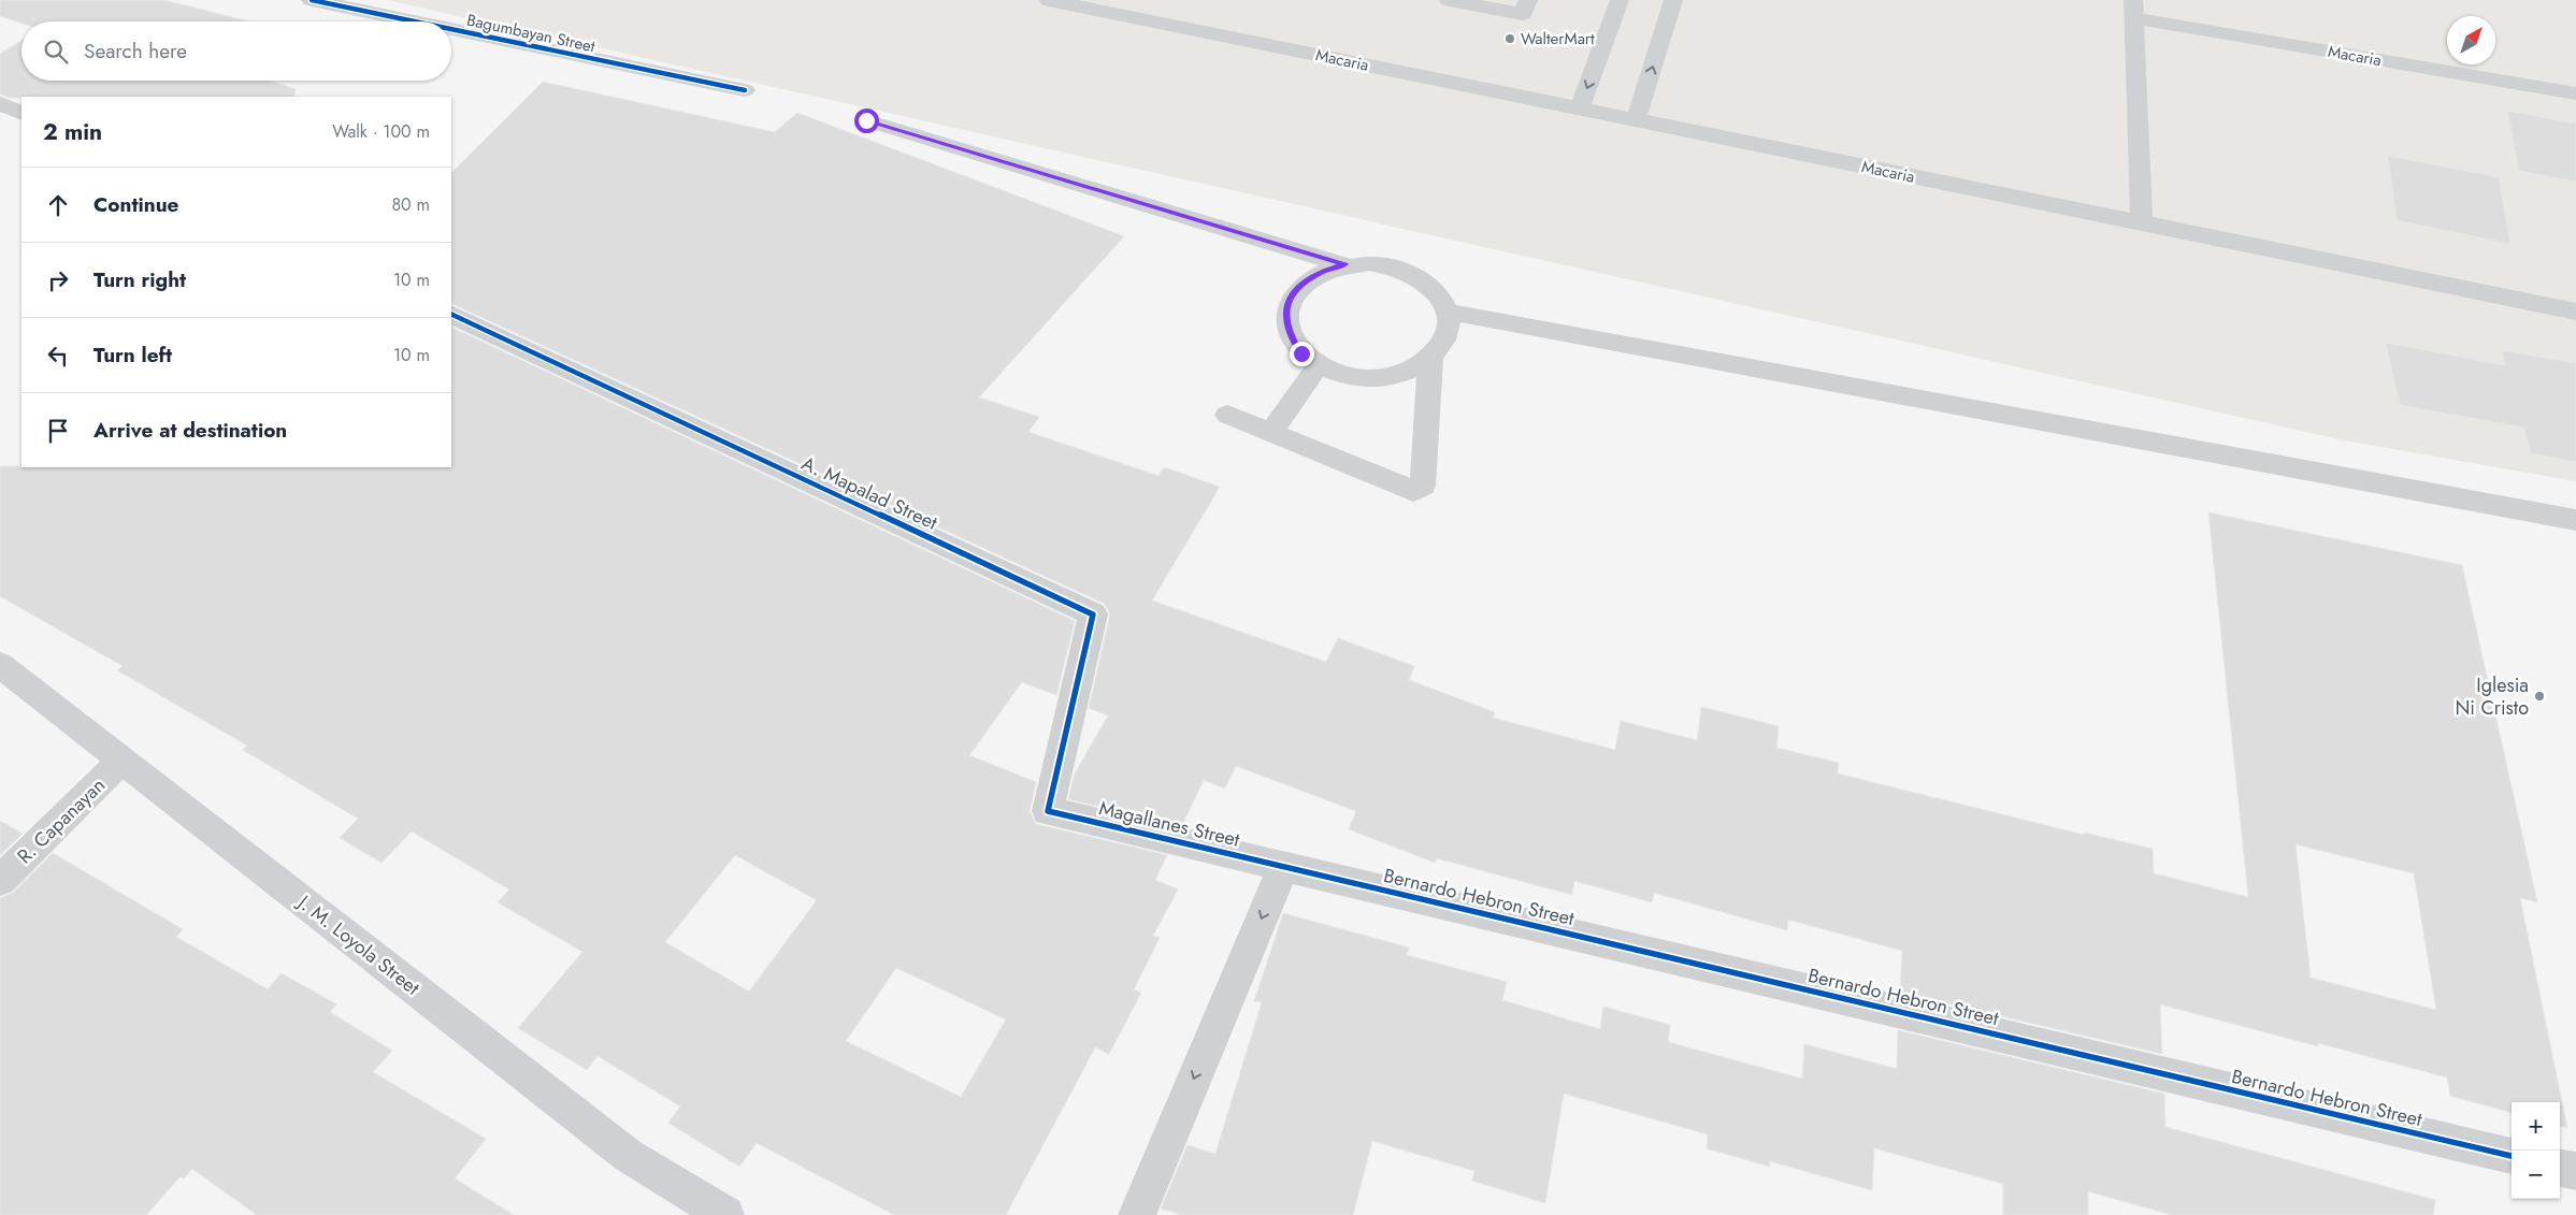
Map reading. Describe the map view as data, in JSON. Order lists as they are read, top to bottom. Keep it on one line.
{"streets":{"main road":["J. M. Loyola Street"],"street":["Bagumbayan Street","A. Mapalad Street","R. Capanayan","Magallanes Street","Bernardo Hebron Street"],"lane":["Macaria"]},"crossings":[["A. Mapalad Street","Magallanes Street"],["R. Capanayan","J. M. Loyola Street"],["Magallanes Street","Bernardo Hebron Street"]],"places":["WalterMart","Iglesia Ni Cristo"],"north":"top right","page":{"search":"Search here","heading":["2 min","Walk · 100 m"],"list":[["Continue","80 m"],["Turn right","10 m"],["Turn left","10 m"],"Arrive at destination"],"map_buttons":["+","−"]}}
